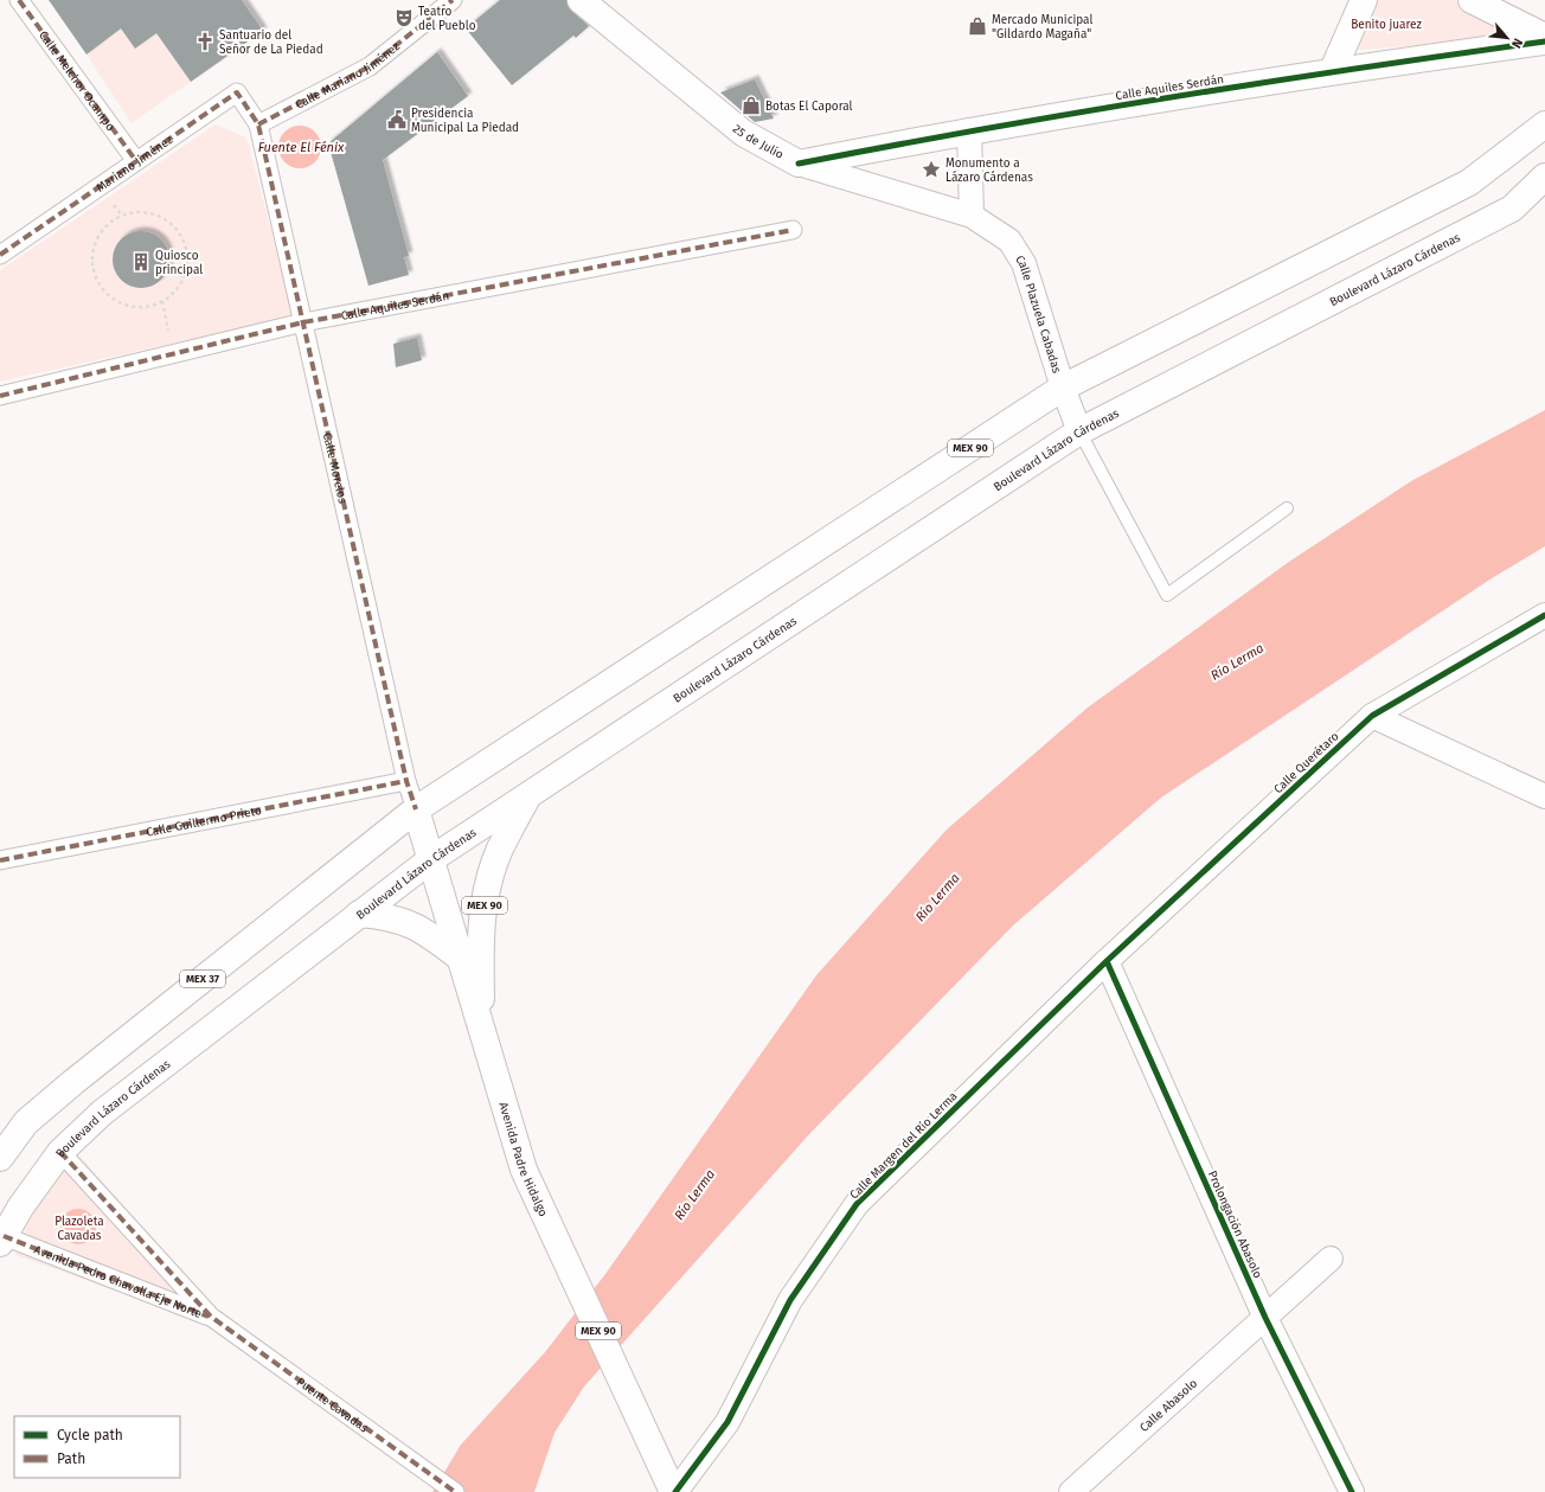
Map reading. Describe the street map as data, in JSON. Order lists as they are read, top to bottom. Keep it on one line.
{"streets":{"main road":["Calle Aquiles Serdán","25 de Julio","Boulevard Lázaro Cárdenas","MEX 90","MEX 37","Avenida Padre Hidalgo"],"street":["Calle Mariano Jiménez","Calle Melchor Ocampo","Mariano Jiménez","Calle Plazuela Cabadas","Calle Morelos","Calle Querétaro","Calle Guillermo Prieto","Calle Margen del Río Lerma","Prolongación Abasolo","Avenida Pedro Chavolla Eje Norte","Puente Cavadas","Calle Abasolo"]},"crossings":[["Calle Mariano Jiménez","Mariano Jiménez"],["Calle Mariano Jiménez","Calle Morelos"],["Calle Melchor Ocampo","Mariano Jiménez"],["Calle Aquiles Serdán","25 de Julio"],["Calle Aquiles Serdán","Calle Morelos"],["25 de Julio","Calle Plazuela Cabadas"],["Mariano Jiménez","Calle Morelos"],["Boulevard Lázaro Cárdenas","Calle Plazuela Cabadas"],["Boulevard Lázaro Cárdenas","MEX 90"],["Boulevard Lázaro Cárdenas","Avenida Padre Hidalgo"],["Boulevard Lázaro Cárdenas","Avenida Pedro Chavolla Eje Norte"],["Calle Plazuela Cabadas","MEX 90"],["MEX 90","Calle Morelos"],["MEX 90","MEX 37"],["MEX 90","Avenida Padre Hidalgo"],["Calle Morelos","Calle Guillermo Prieto"],["Calle Morelos","MEX 37"],["Calle Morelos","Avenida Padre Hidalgo"],["Calle Querétaro","Calle Margen del Río Lerma"],["Calle Querétaro","Prolongación Abasolo"],["MEX 37","Avenida Padre Hidalgo"],["Calle Margen del Río Lerma","Avenida Padre Hidalgo"],["Calle Margen del Río Lerma","Prolongación Abasolo"],["Prolongación Abasolo","Calle Abasolo"],["Avenida Pedro Chavolla Eje Norte","Puente Cavadas"]],"water":["Fuente El Fénix","Río Lerma"],"parks":["Benito juarez","Plazoleta Cavadas"],"places":{"theatre":["Teatro del Pueblo"],"shop":["Mercado Municipal \"Gildardo Magaña\"","Botas El Caporal"],"church":["Santuario del Señor de La Piedad"],"public building":["Presidencia Municipal La Piedad"],"place":["Monumento a Lázaro Cárdenas"],"building":["Quiosco principal"]},"legend":["Cycle path","Path"],"north":"bottom right"}
